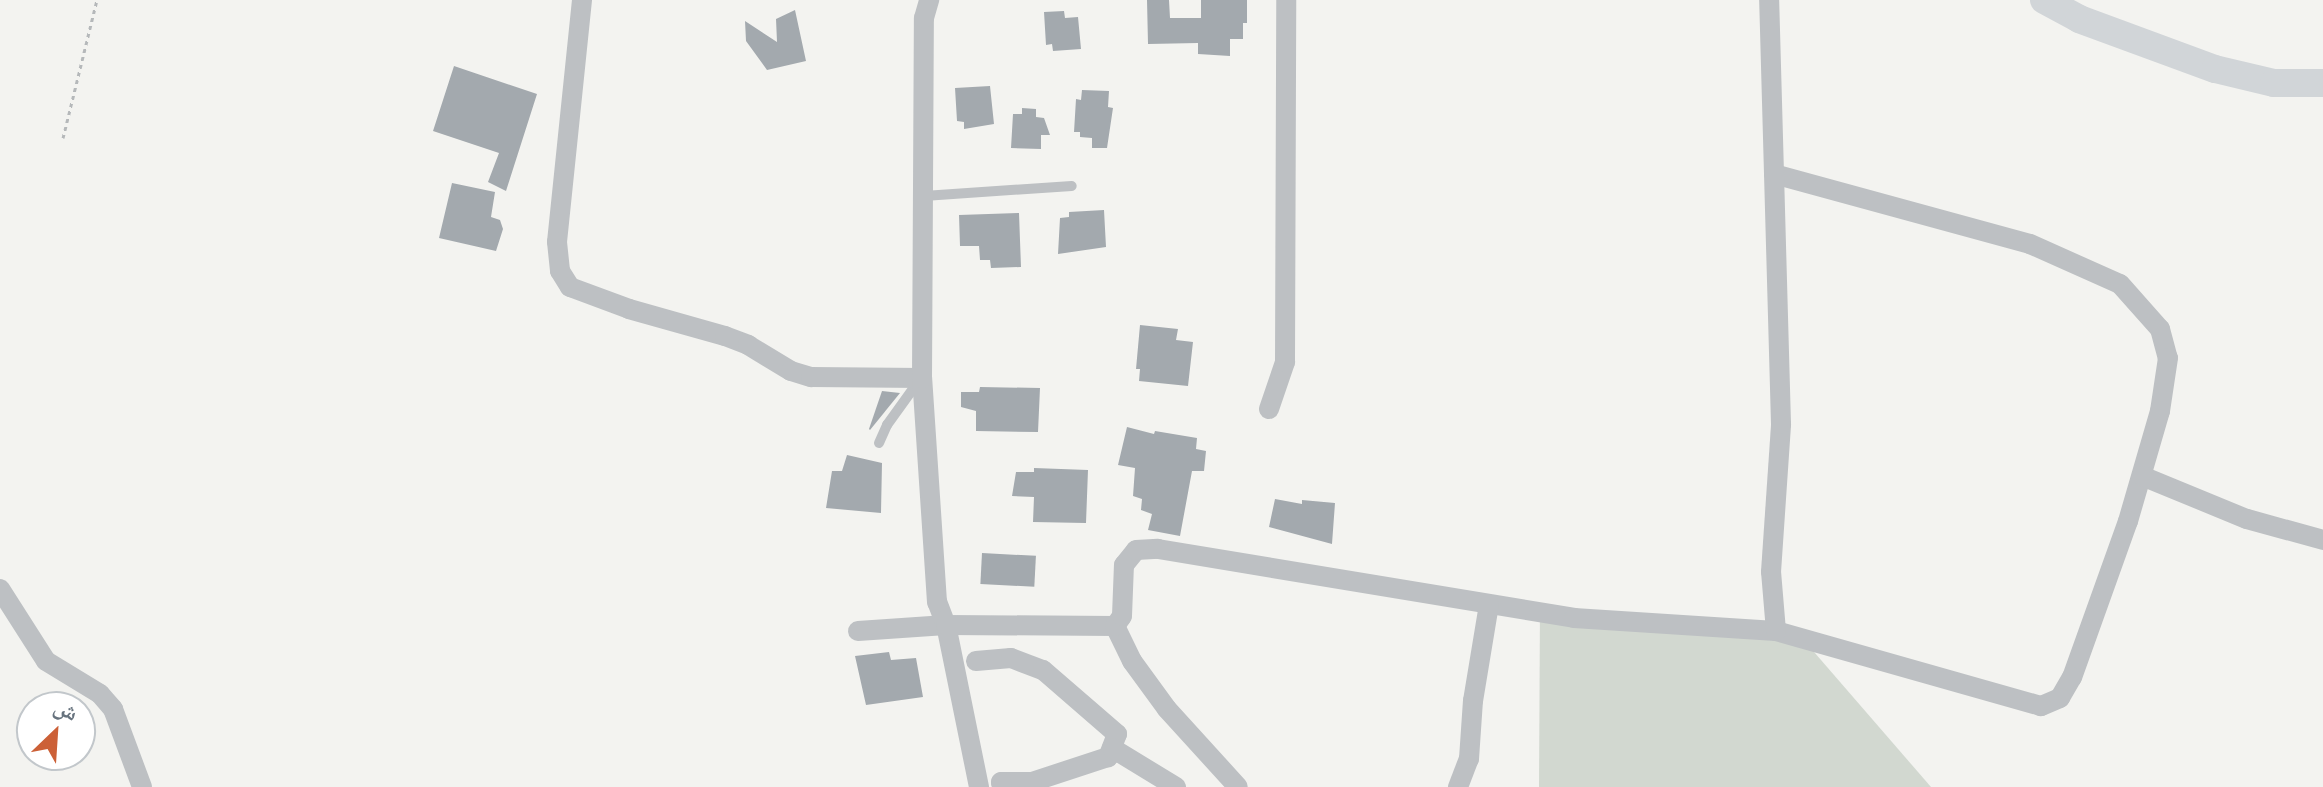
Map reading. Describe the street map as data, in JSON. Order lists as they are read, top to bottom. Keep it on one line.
{"north":"top right"}
